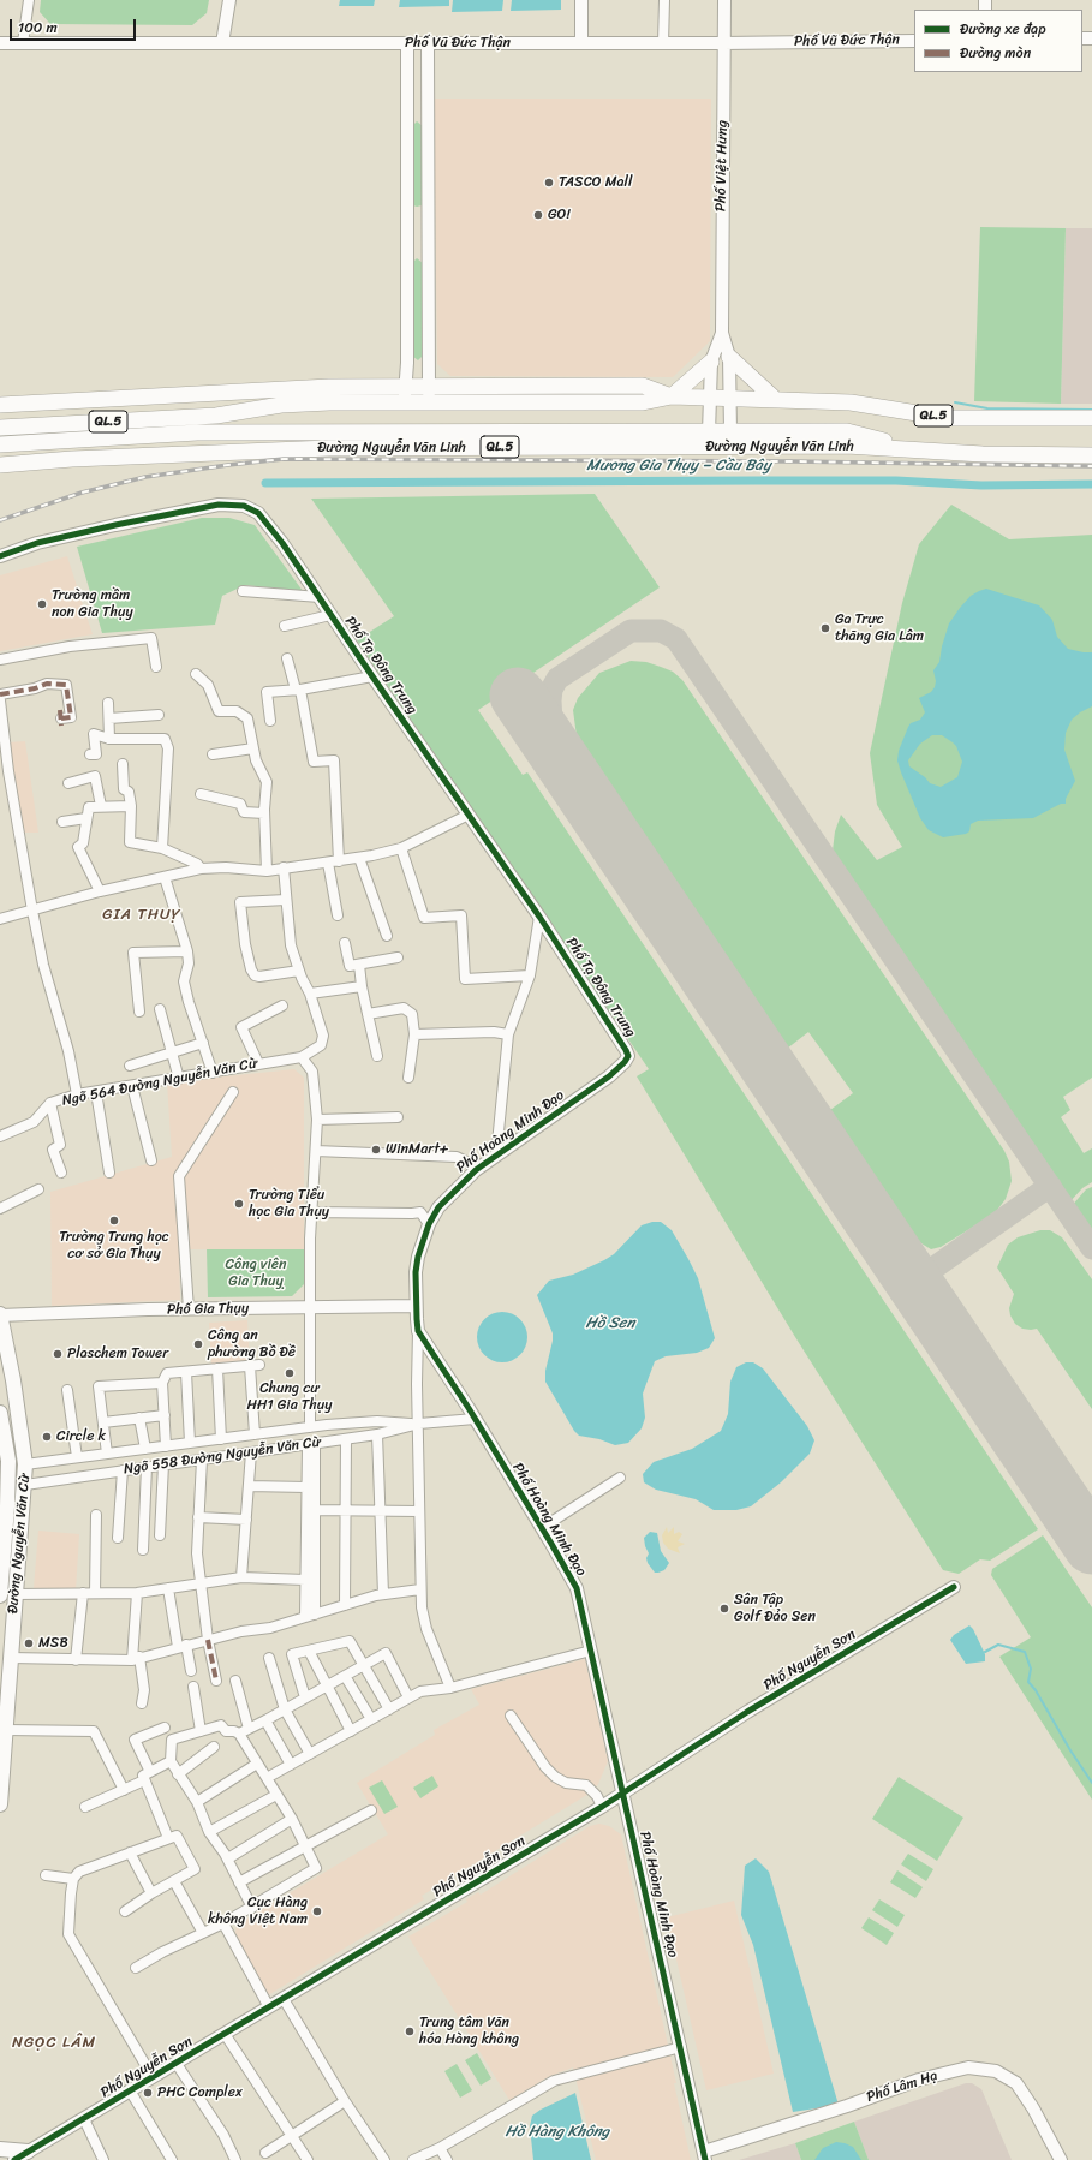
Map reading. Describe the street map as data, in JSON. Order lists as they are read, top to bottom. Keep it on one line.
{"streets":{"highway":["QL.5","Đường Nguyễn Văn Linh"],"main road":["Đường Nguyễn Văn Cừ"],"street":["Phố Vũ Đức Thận","Phố Việt Hưng","Phố Tạ Đông Trung","Ngõ 564 Đường Nguyễn Văn Cừ","Phố Hoàng Minh Đạo","Phố Gia Thụy","Ngõ 558 Đường Nguyễn Văn Cừ","Phố Nguyễn Sơn","Phố Lâm Hạ"]},"crossings":[["Phố Vũ Đức Thận","Phố Việt Hưng"],["Phố Việt Hưng","QL.5"],["Phố Việt Hưng","Đường Nguyễn Văn Linh"],["Phố Tạ Đông Trung","Phố Hoàng Minh Đạo"],["Phố Hoàng Minh Đạo","Phố Gia Thụy"],["Phố Hoàng Minh Đạo","Phố Nguyễn Sơn"],["Phố Hoàng Minh Đạo","Phố Lâm Hạ"],["Phố Gia Thụy","Đường Nguyễn Văn Cừ"],["Ngõ 558 Đường Nguyễn Văn Cừ","Đường Nguyễn Văn Cừ"]],"districts":["GIA THUỴ","NGỌC LÂM"],"water":["Mương Gia Thụy – Cầu Bây","Hồ Sen","Hồ Hàng Không"],"parks":["Công viên Gia Thuỵ"],"places":["TASCO Mall","GO!","Trường mầm non Gia Thụy","Ga Trực thăng Gia Lâm","WinMart+","Trường Tiểu học Gia Thụy","Trường Trung học cơ sở Gia Thụy","Công an phường Bồ Đề","Plaschem Tower","Chung cư HH1 Gia Thụy","Circle k","Sân Tập Golf Đảo Sen","MSB","Cục Hàng không Việt Nam","Trung tâm Văn hóa Hàng không","PHC Complex"],"legend":["Đường xe đạp","Đường mòn"],"scale_bar":"100 m"}
